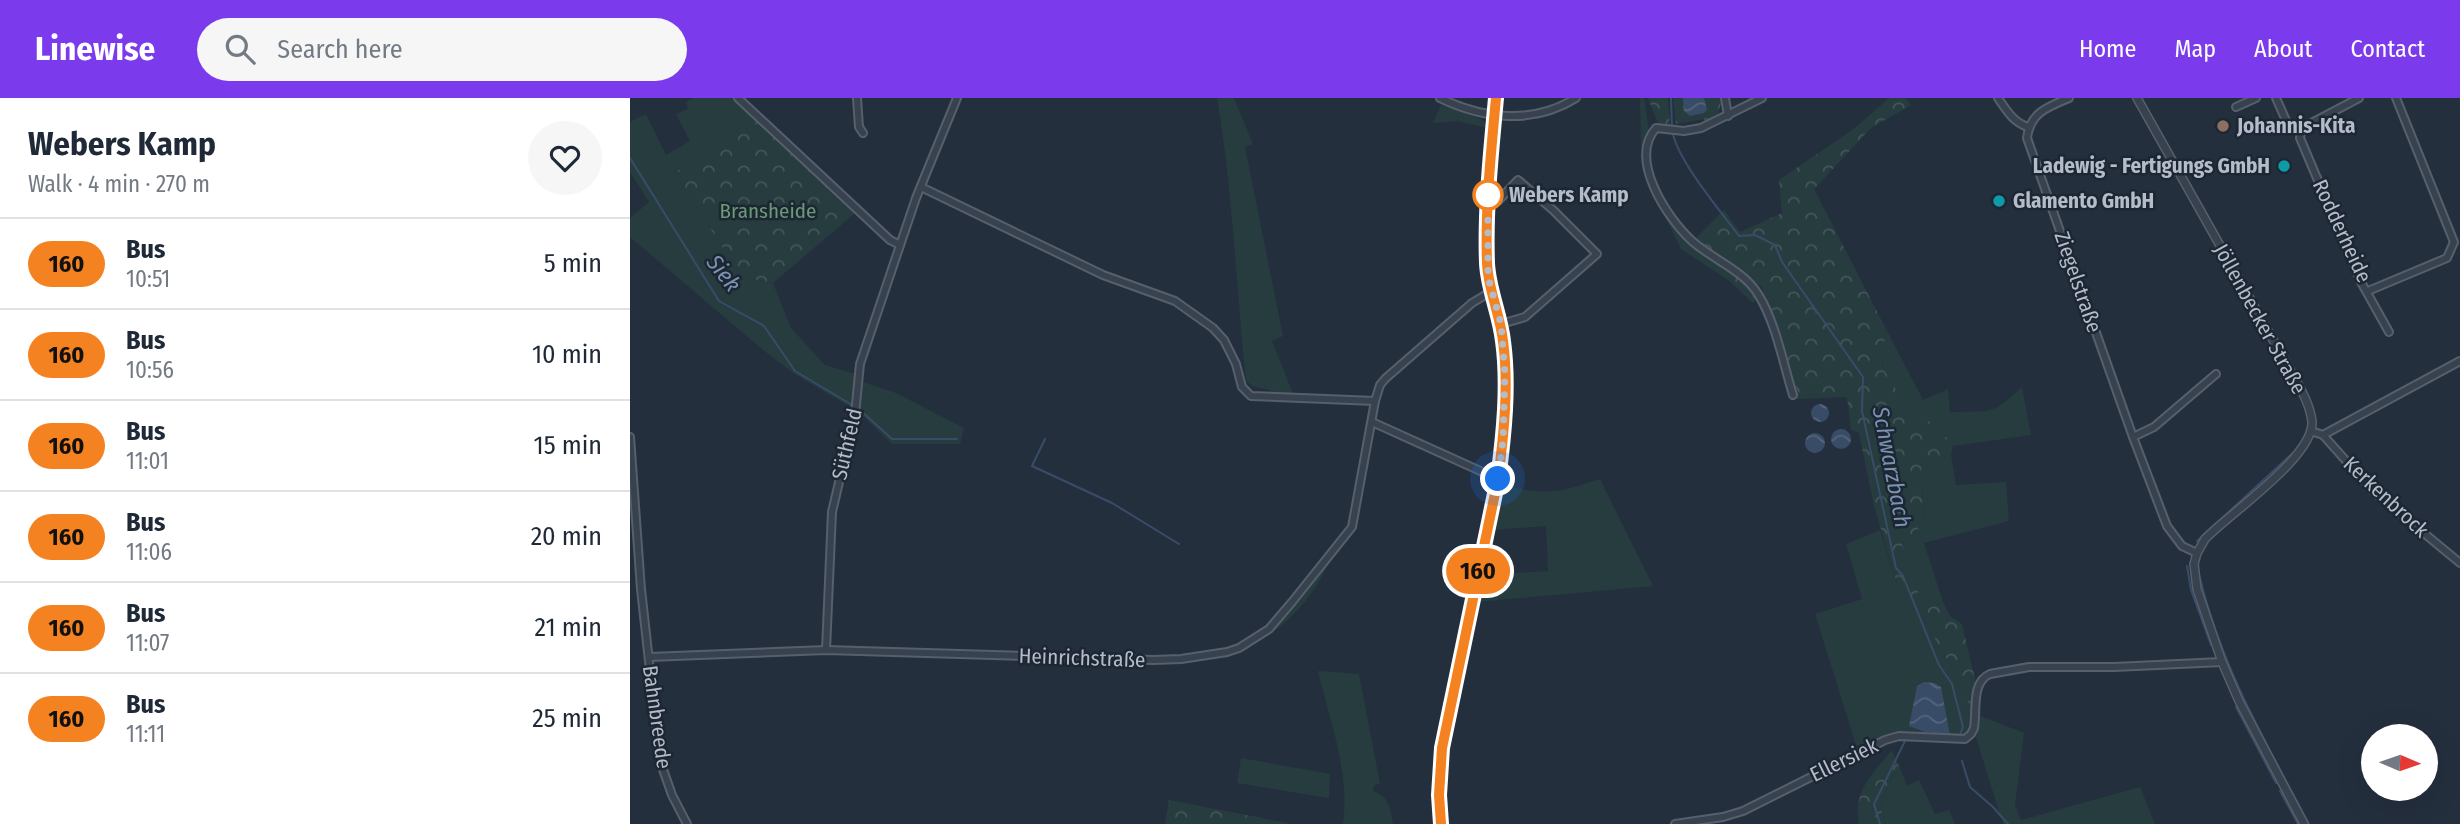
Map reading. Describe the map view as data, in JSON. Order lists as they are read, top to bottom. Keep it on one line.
{"streets":{"street":["Rodderheide","Ziegelstraße","Jöllenbecker Straße","Süthfeld","Kerkenbrock","Heinrichstraße","Bahnbreede","Ellersiek"]},"crossings":[["Jöllenbecker Straße","Kerkenbrock"],["Süthfeld","Heinrichstraße"],["Heinrichstraße","Bahnbreede"]],"water":["Siek","Schwarzbach"],"parks":["Bransheide"],"places":["Johannis-Kita","Ladewig - Fertigungs GmbH","Webers Kamp","Glamento GmbH"],"lines":["bus line 160"],"north":"right","page":{"header":"Linewise","search":"Search here","nav":["Home","Map","About","Contact"],"heading":["Webers Kamp","Walk · 4 min · 270 m"],"on_map":"160","list":[{"mark":"160","name":"Bus","note":"10:51","value":"5 min"},{"mark":"160","name":"Bus","note":"10:56","value":"10 min"},{"mark":"160","name":"Bus","note":"11:01","value":"15 min"},{"mark":"160","name":"Bus","note":"11:06","value":"20 min"},{"mark":"160","name":"Bus","note":"11:07","value":"21 min"},{"mark":"160","name":"Bus","note":"11:11","value":"25 min"}]}}
